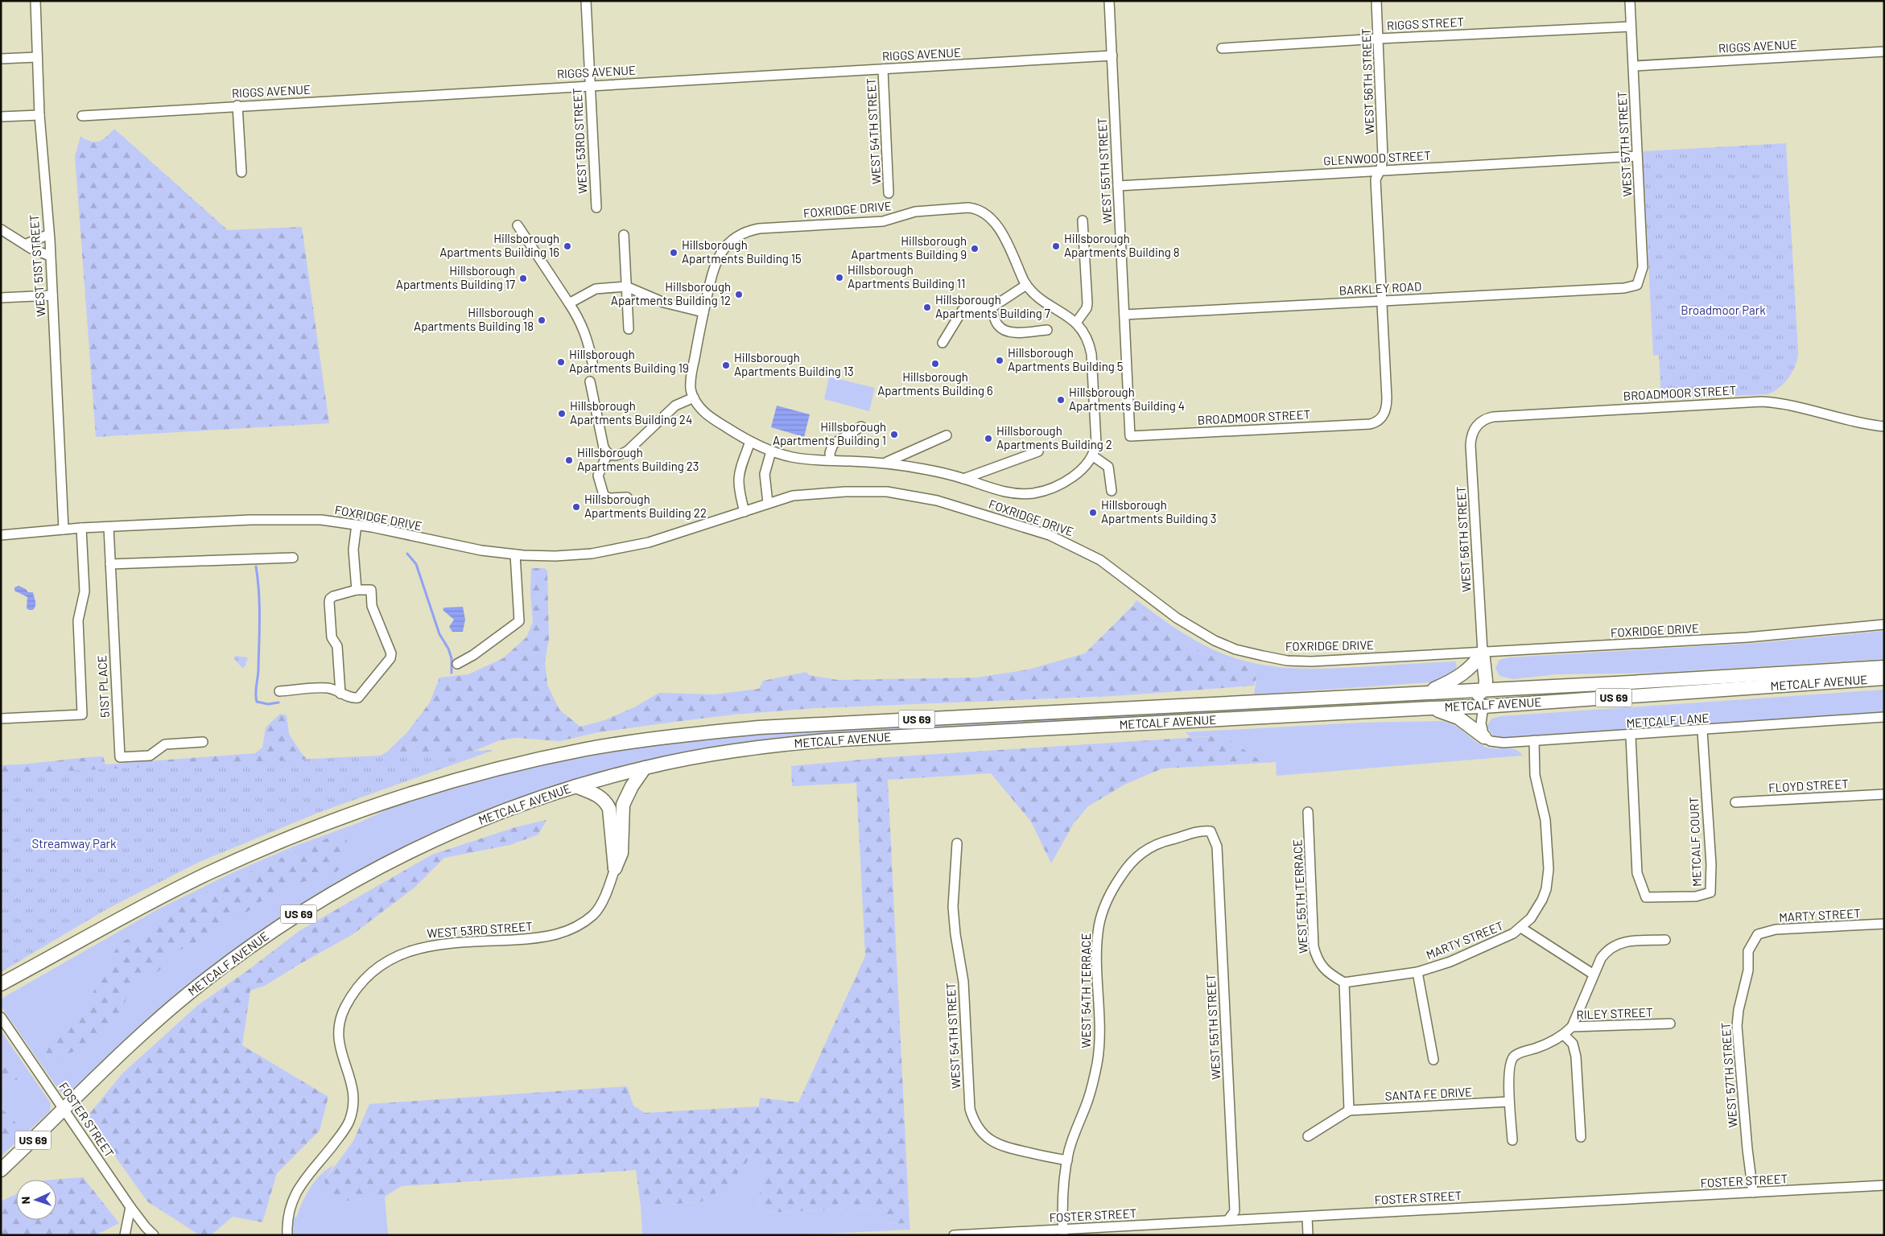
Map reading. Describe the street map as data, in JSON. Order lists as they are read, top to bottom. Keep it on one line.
{"streets":{"highway":["METCALF AVENUE","US 69"],"street":["RIGGS STREET","RIGGS AVENUE","WEST 56TH STREET","WEST 54TH STREET","WEST 53RD STREET","WEST 57TH STREET","GLENWOOD STREET","WEST 55TH STREET","FOXRIDGE DRIVE","WEST 51ST STREET","BARKLEY ROAD","BROADMOOR STREET","51ST PLACE","METCALF LANE","FLOYD STREET","METCALF COURT","WEST 55TH TERRACE","MARTY STREET","WEST 54TH TERRACE","RILEY STREET","SANTA FE DRIVE","FOSTER STREET"]},"crossings":[["RIGGS STREET","WEST 56TH STREET"],["RIGGS STREET","WEST 57TH STREET"],["RIGGS AVENUE","WEST 54TH STREET"],["RIGGS AVENUE","WEST 53RD STREET"],["RIGGS AVENUE","WEST 57TH STREET"],["RIGGS AVENUE","WEST 55TH STREET"],["WEST 56TH STREET","GLENWOOD STREET"],["WEST 56TH STREET","FOXRIDGE DRIVE"],["WEST 56TH STREET","BARKLEY ROAD"],["WEST 56TH STREET","BROADMOOR STREET"],["WEST 54TH STREET","WEST 54TH TERRACE"],["WEST 57TH STREET","GLENWOOD STREET"],["WEST 57TH STREET","BARKLEY ROAD"],["WEST 57TH STREET","MARTY STREET"],["WEST 57TH STREET","FOSTER STREET"],["GLENWOOD STREET","WEST 55TH STREET"],["WEST 55TH STREET","BARKLEY ROAD"],["WEST 55TH STREET","BROADMOOR STREET"],["WEST 55TH STREET","WEST 54TH TERRACE"],["WEST 55TH STREET","FOSTER STREET"],["FOXRIDGE DRIVE","WEST 51ST STREET"],["FOXRIDGE DRIVE","51ST PLACE"],["METCALF AVENUE","FOSTER STREET"],["METCALF LANE","METCALF COURT"],["WEST 55TH TERRACE","MARTY STREET"],["WEST 54TH TERRACE","FOSTER STREET"]],"parks":["Broadmoor Park","Streamway Park"],"places":["Hillsborough Apartments Building 16","Hillsborough Apartments Building 8","Hillsborough Apartments Building 9","Hillsborough Apartments Building 15","Hillsborough Apartments Building 11","Hillsborough Apartments Building 17","Hillsborough Apartments Building 12","Hillsborough Apartments Building 7","Hillsborough Apartments Building 18","Hillsborough Apartments Building 5","Hillsborough Apartments Building 19","Hillsborough Apartments Building 6","Hillsborough Apartments Building 13","Hillsborough Apartments Building 4","Hillsborough Apartments Building 24","Hillsborough Apartments Building 1","Hillsborough Apartments Building 2","Hillsborough Apartments Building 23","Hillsborough Apartments Building 22","Hillsborough Apartments Building 3"],"north":"left"}
